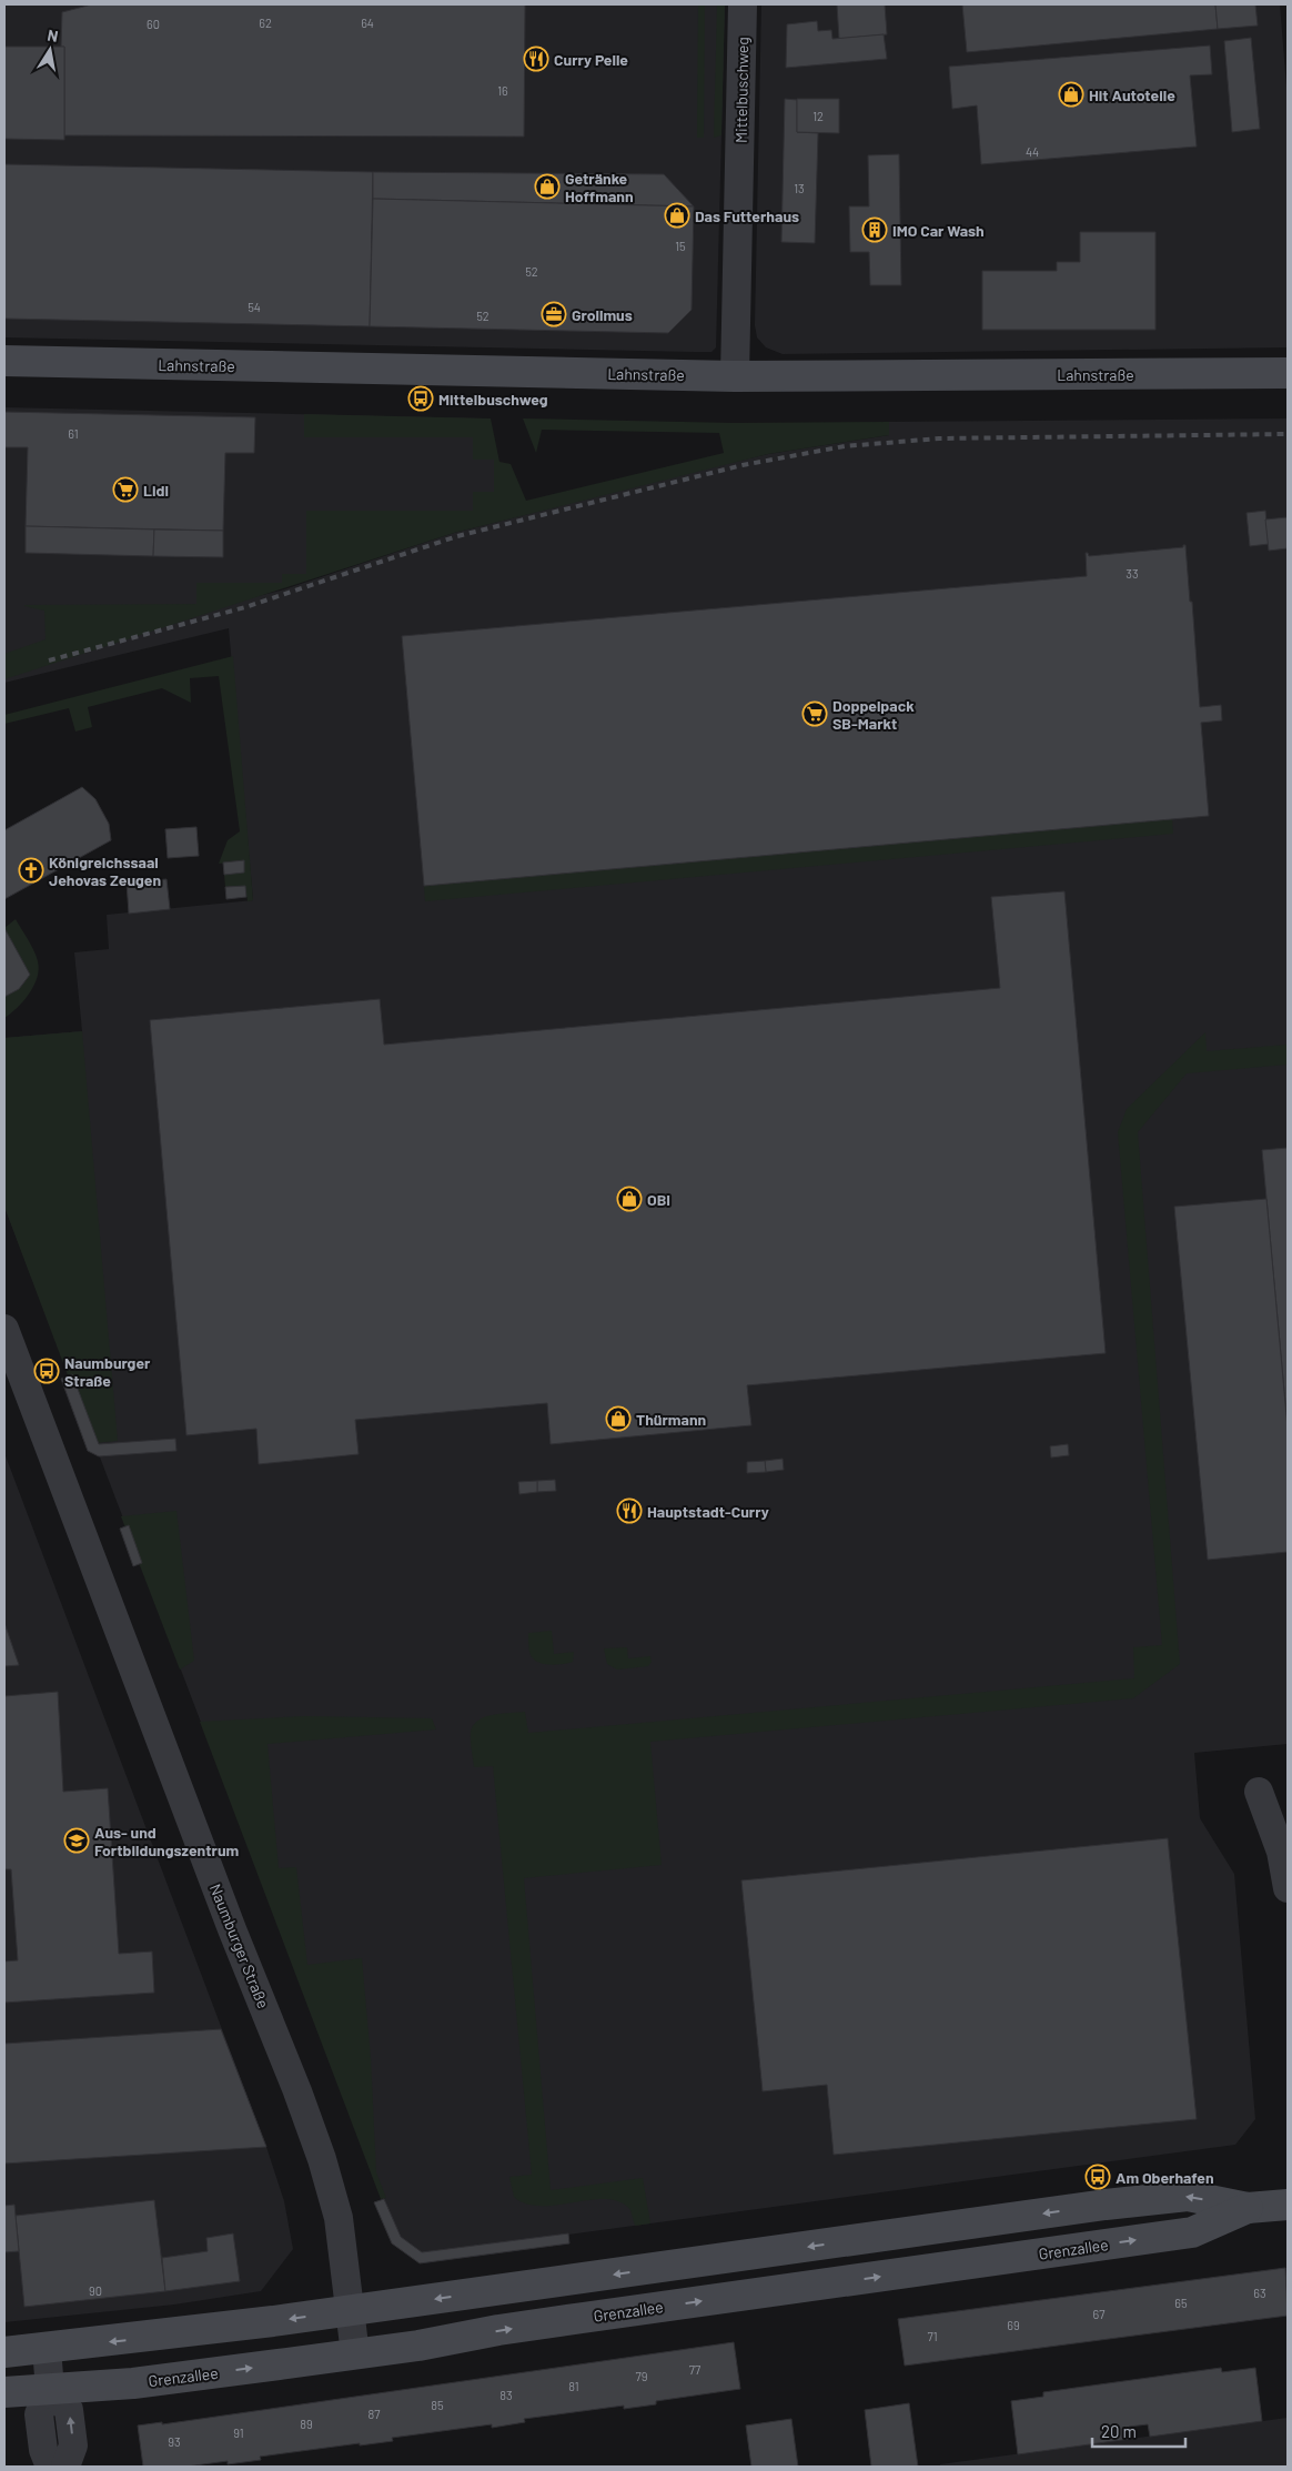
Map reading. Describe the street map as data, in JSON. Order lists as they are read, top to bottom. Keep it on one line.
{"streets":{"main road":["Lahnstraße","Grenzallee"],"street":["Mittelbuschweg","Naumburger Straße"]},"crossings":[["Mittelbuschweg","Lahnstraße"],["Naumburger Straße","Grenzallee"]],"places":{"restaurant":["Curry Pelle","Hauptstadt-Curry"],"shop":["Hit Autoteile","Getränke Hoffmann","Das Futterhaus","OBI","Thürmann"],"building":["IMO Car Wash"],"office":["Grollmus"],"bus stop":["Mittelbuschweg","Naumburger Straße","Am Oberhafen"],"supermarket":["Lidl","Doppelpack SB-Markt"],"church":["Königreichssaal Jehovas Zeugen"],"school or university":["Aus- und Fortbildungszentrum"]},"house_numbers":["62","64","60","16","12","44","13","15","52","54","52","61","33","90","63","65","67","69","71","77","79","81","83","85","87","89","91","93"],"scale_bar":"20 m","north":"top"}
